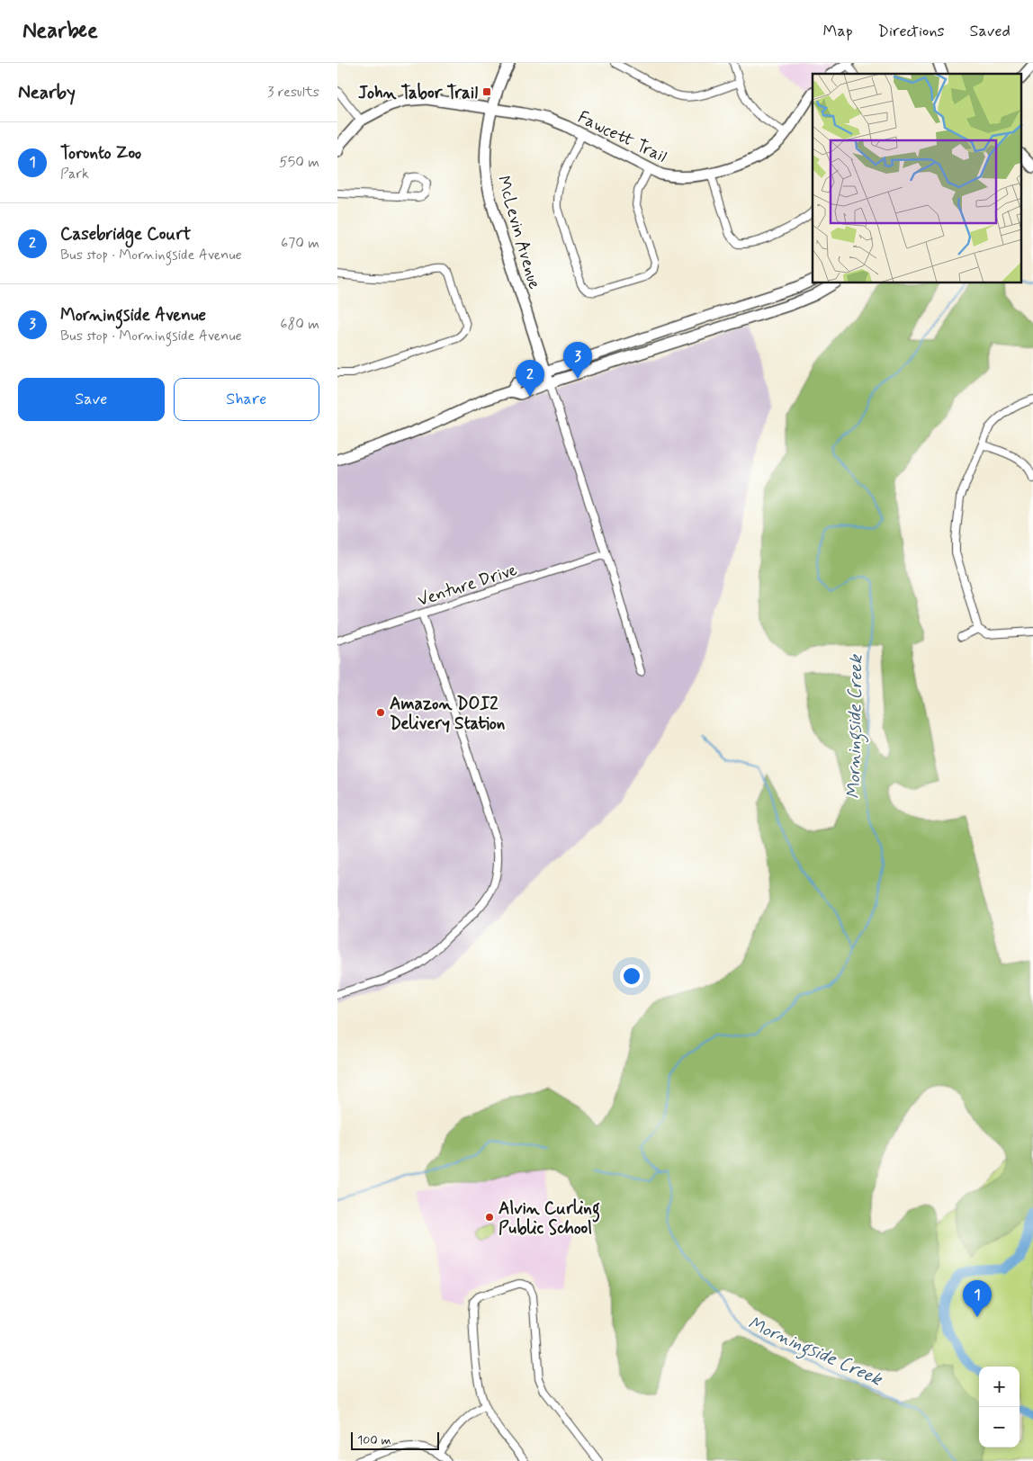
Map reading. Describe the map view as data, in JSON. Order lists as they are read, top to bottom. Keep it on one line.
{"streets":{"street":["Fawcett Trail","McLevin Avenue","Venture Drive"]},"crossings":[["Fawcett Trail","McLevin Avenue"]],"water":["Morningside Creek"],"places":{"transit":["John Tabor Trail"],"other":["Amazon DOI2 Delivery Station","Alvin Curling Public School"]},"scale_bar":"100 m","page":{"header":"Nearbee","nav":["Map","Directions","Saved"],"heading":["Nearby","3 results"],"list":[{"mark":"1","name":"Toronto Zoo","note":"Park","value":"550 m"},{"mark":"2","name":"Casebridge Court","note":"Bus stop · Morningside Avenue","value":"670 m"},{"mark":"3","name":"Morningside Avenue","note":"Bus stop · Morningside Avenue","value":"680 m"}],"pins":["3","2","1"],"buttons":["Save","Share"],"map_buttons":["+","−"],"scale":"100 m"}}
